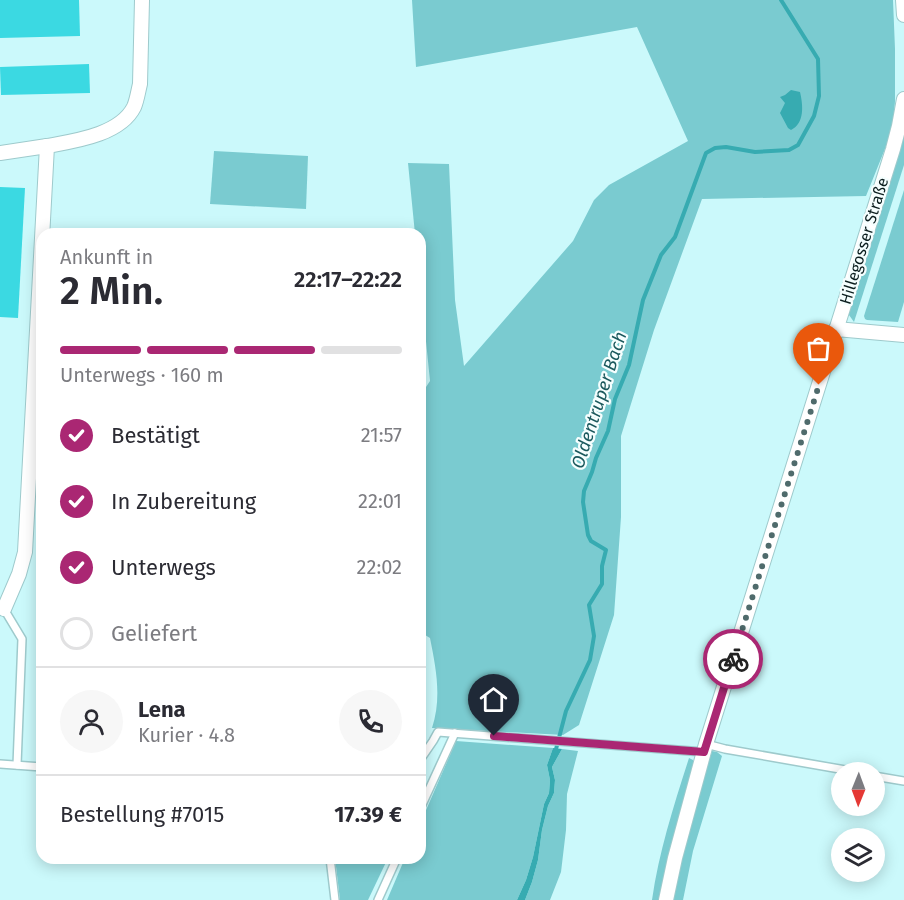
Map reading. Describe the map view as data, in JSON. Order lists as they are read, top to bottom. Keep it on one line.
{"streets":{"street":["Hillegosser Straße"]},"water":["Oldentruper Bach"],"north":"bottom","page":{"heading":["2 Min.","Ankunft in","22:17–22:22"],"panel":["Lena","Kurier · 4.8","Bestellung #7015","17.39 €"],"bar":"Unterwegs · 160 m","list":[["Bestätigt","21:57"],["In Zubereitung","22:01"],["Unterwegs","22:02"],"Geliefert"]}}
